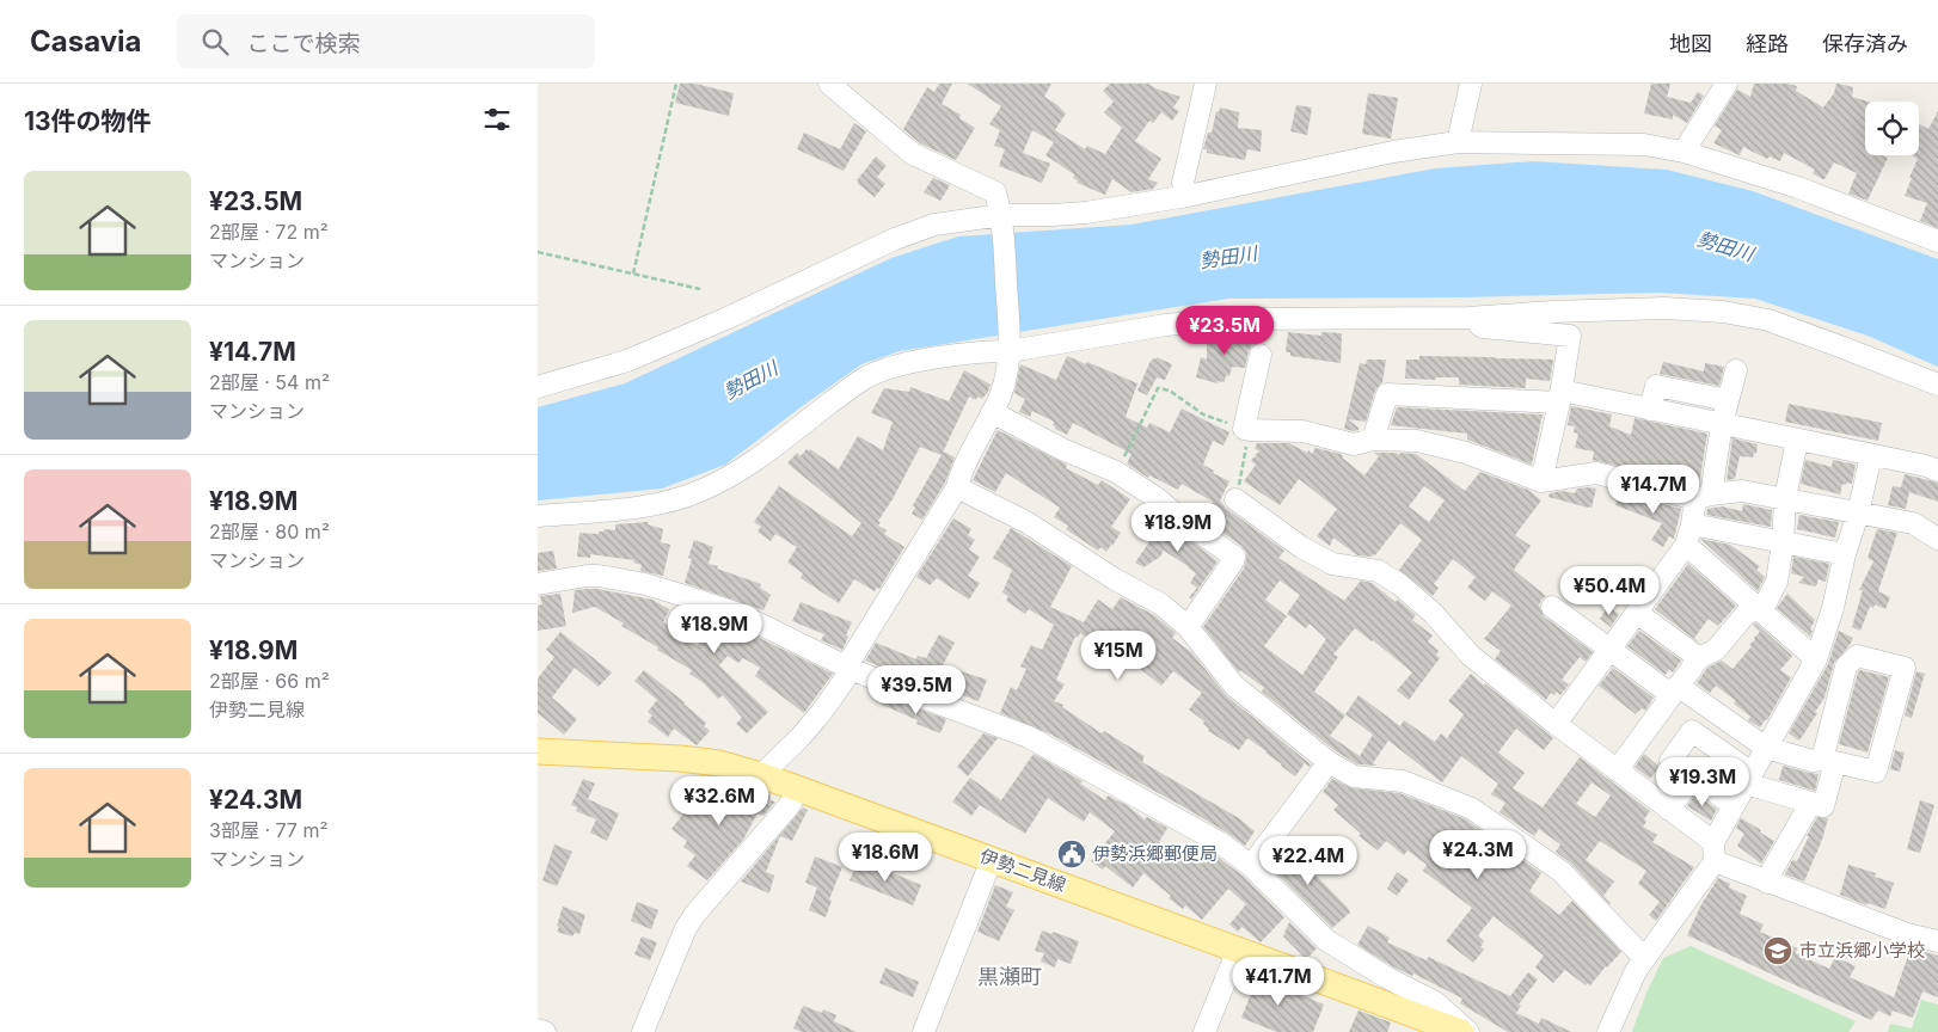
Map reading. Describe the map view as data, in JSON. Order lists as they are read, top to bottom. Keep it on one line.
{"streets":{"main road":["伊勢二見線"]},"districts":["黒瀬町"],"water":["勢田川"],"places":{"public building":["伊勢浜郷郵便局"],"school or university":["市立浜郷小学校"]},"page":{"header":"Casavia","search":"ここで検索","nav":["地図","経路","保存済み"],"heading":"13件の物件","list":[{"name":"¥23.5M","note":"2部屋 · 72 m² · マンション"},{"name":"¥14.7M","note":"2部屋 · 54 m² · マンション"},{"name":"¥18.9M","note":"2部屋 · 80 m² · マンション"},{"name":"¥18.9M","note":"2部屋 · 66 m² · 伊勢二見線"},{"name":"¥24.3M","note":"3部屋 · 77 m² · マンション"}],"price":["¥23.5M","¥14.7M","¥18.9M","¥50.4M","¥18.9M","¥15M","¥39.5M","¥19.3M","¥32.6M","¥24.3M","¥18.6M","¥22.4M","¥41.7M"]}}
